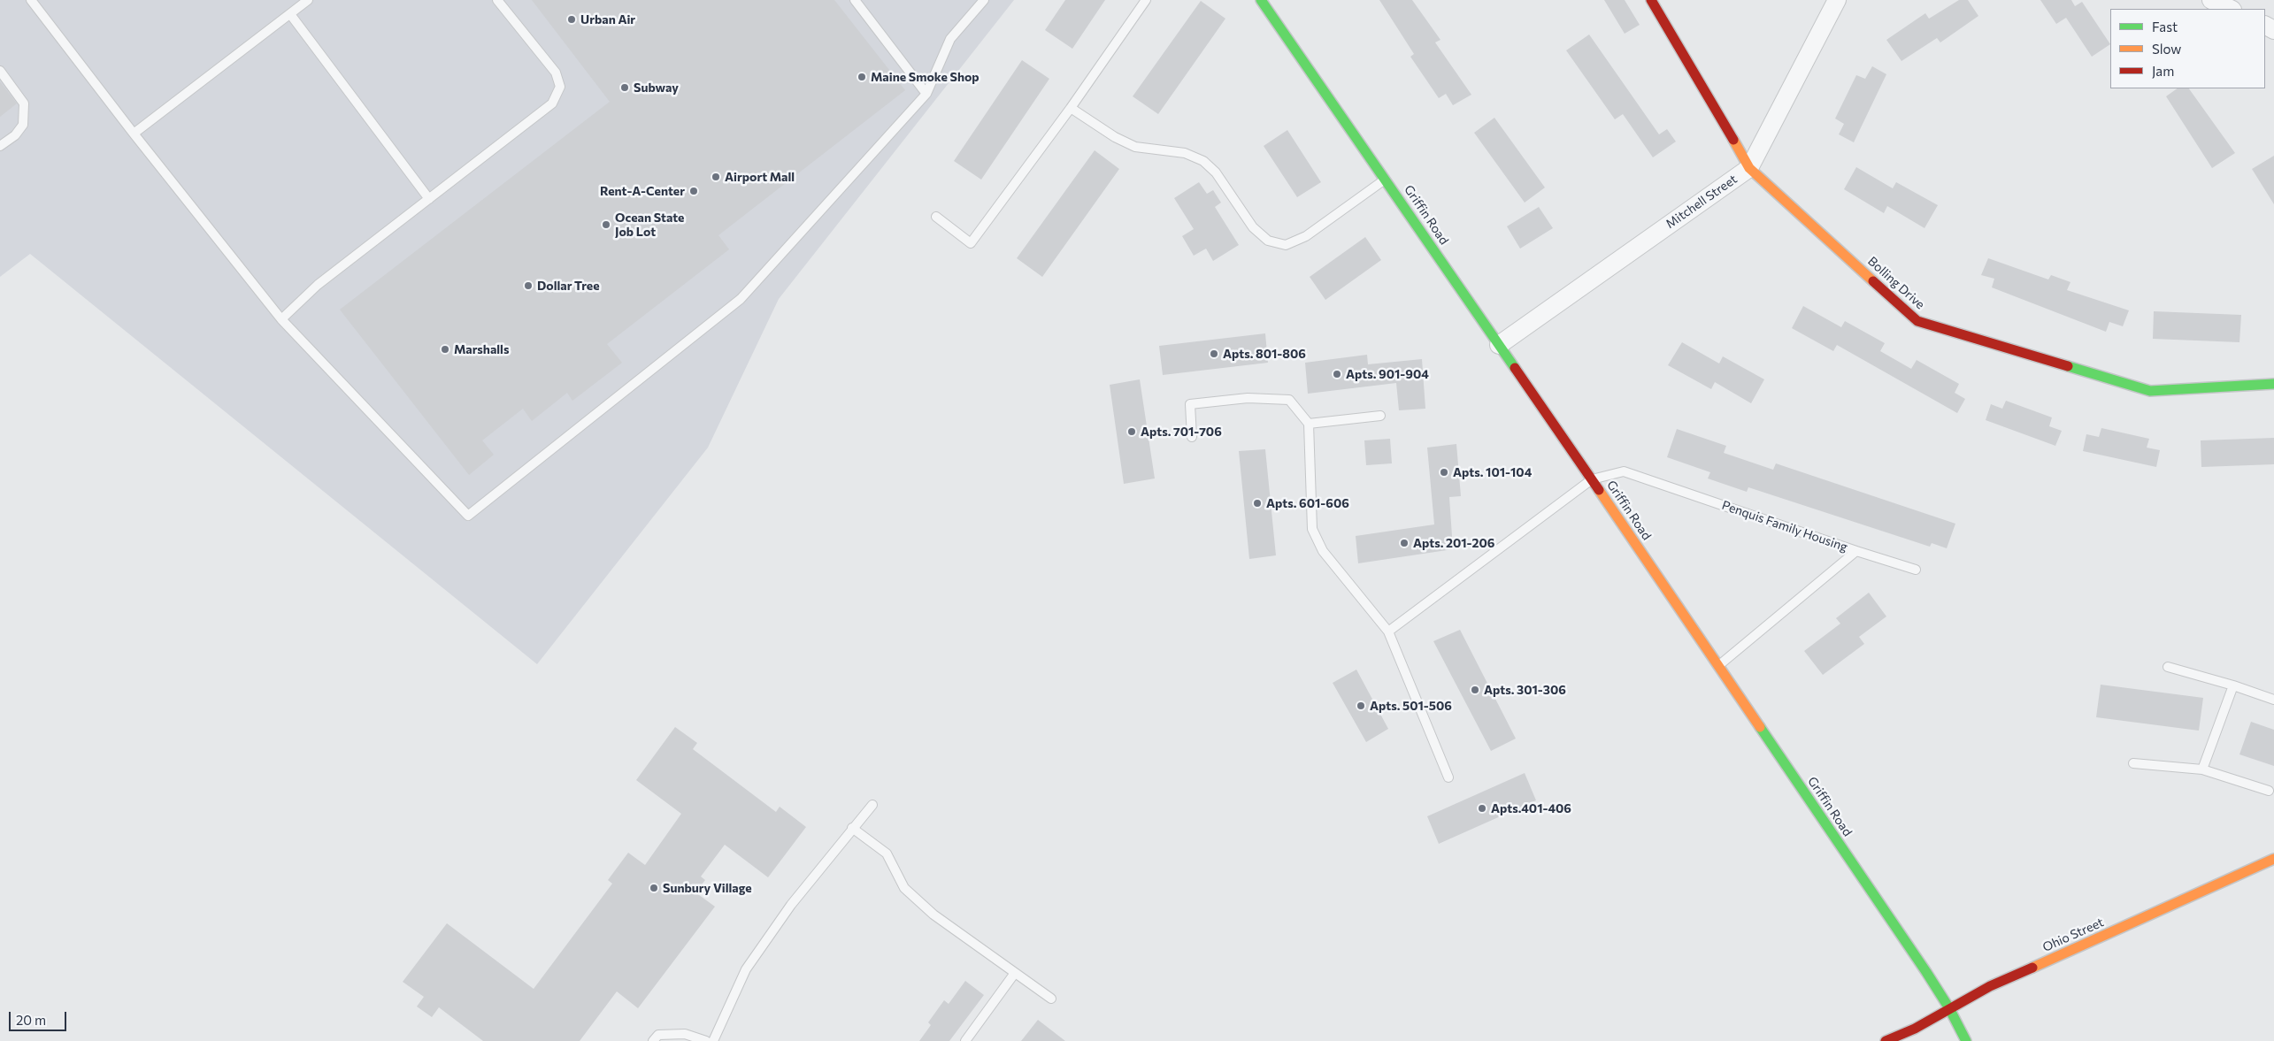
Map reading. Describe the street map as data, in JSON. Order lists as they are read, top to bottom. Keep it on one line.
{"streets":{"main road":["Griffin Road","Bolling Drive","Ohio Street"],"street":["Mitchell Street"],"lane":["Penquis Family Housing"]},"crossings":[["Mitchell Street","Griffin Road"],["Mitchell Street","Bolling Drive"],["Griffin Road","Penquis Family Housing"],["Griffin Road","Ohio Street"]],"places":["Urban Air","Maine Smoke Shop","Subway","Airport Mall","Rent-A-Center","Ocean State Job Lot","Dollar Tree","Marshalls","Apts. 801-806","Apts. 901-904","Apts. 701-706","Apts. 101-104","Apts. 601-606","Apts. 201-206","Apts. 301-306","Apts. 501-506","Apts.401-406","Sunbury Village"],"legend":["Fast","Slow","Jam"],"scale_bar":"20 m"}
